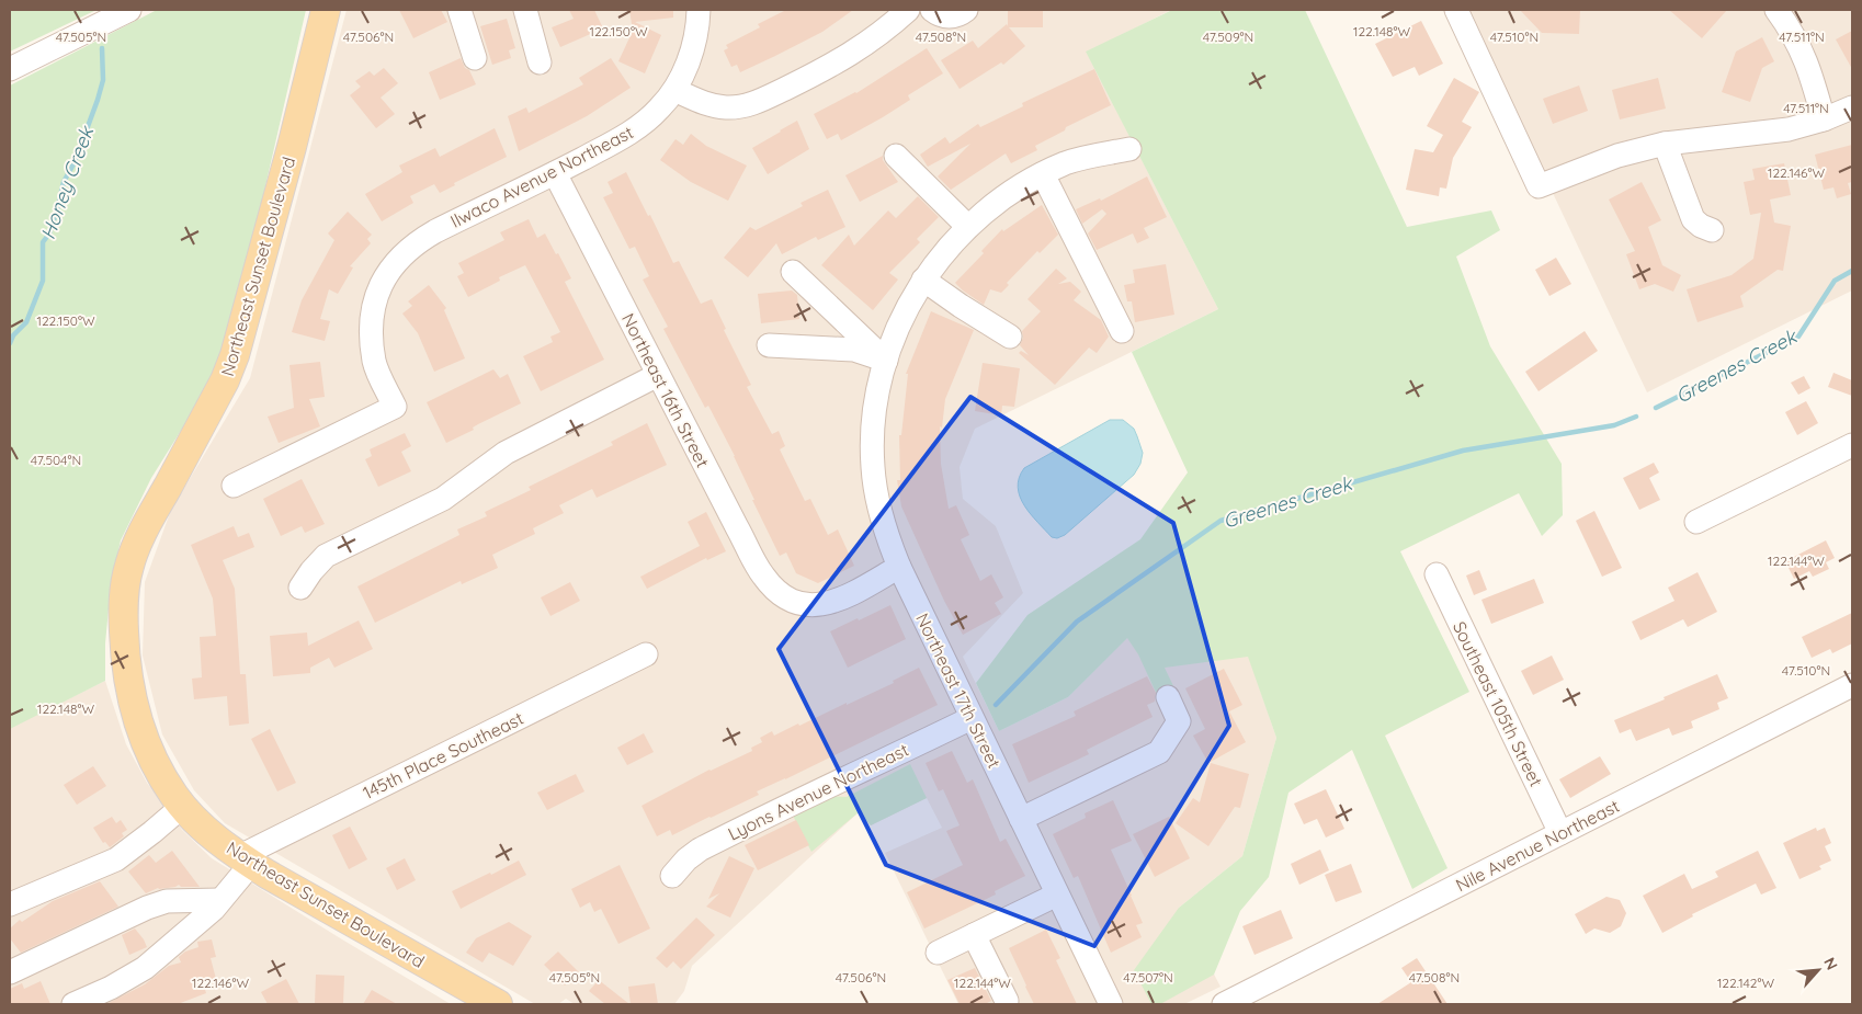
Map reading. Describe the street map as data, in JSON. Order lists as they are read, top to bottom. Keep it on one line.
{"streets":{"main road":["Northeast Sunset Boulevard"],"street":["Ilwaco Avenue Northeast","Northeast 16th Street","Northeast 17th Street","Southeast 105th Street","145th Place Southeast","Lyons Avenue Northeast","Nile Avenue Northeast"]},"crossings":[["Ilwaco Avenue Northeast","Northeast 16th Street"],["Northeast Sunset Boulevard","145th Place Southeast"],["Northeast 16th Street","Northeast 17th Street"],["Northeast 17th Street","Lyons Avenue Northeast"],["Southeast 105th Street","Nile Avenue Northeast"]],"water":["Honey Creek","Greenes Creek"],"north":"top right","coordinates":["122.150°W","122.148°W","47.511°N","47.505°N","47.506°N","47.508°N","47.509°N","47.510°N","122.146°W","47.504°N","122.144°W","47.507°N","122.142°W"]}
